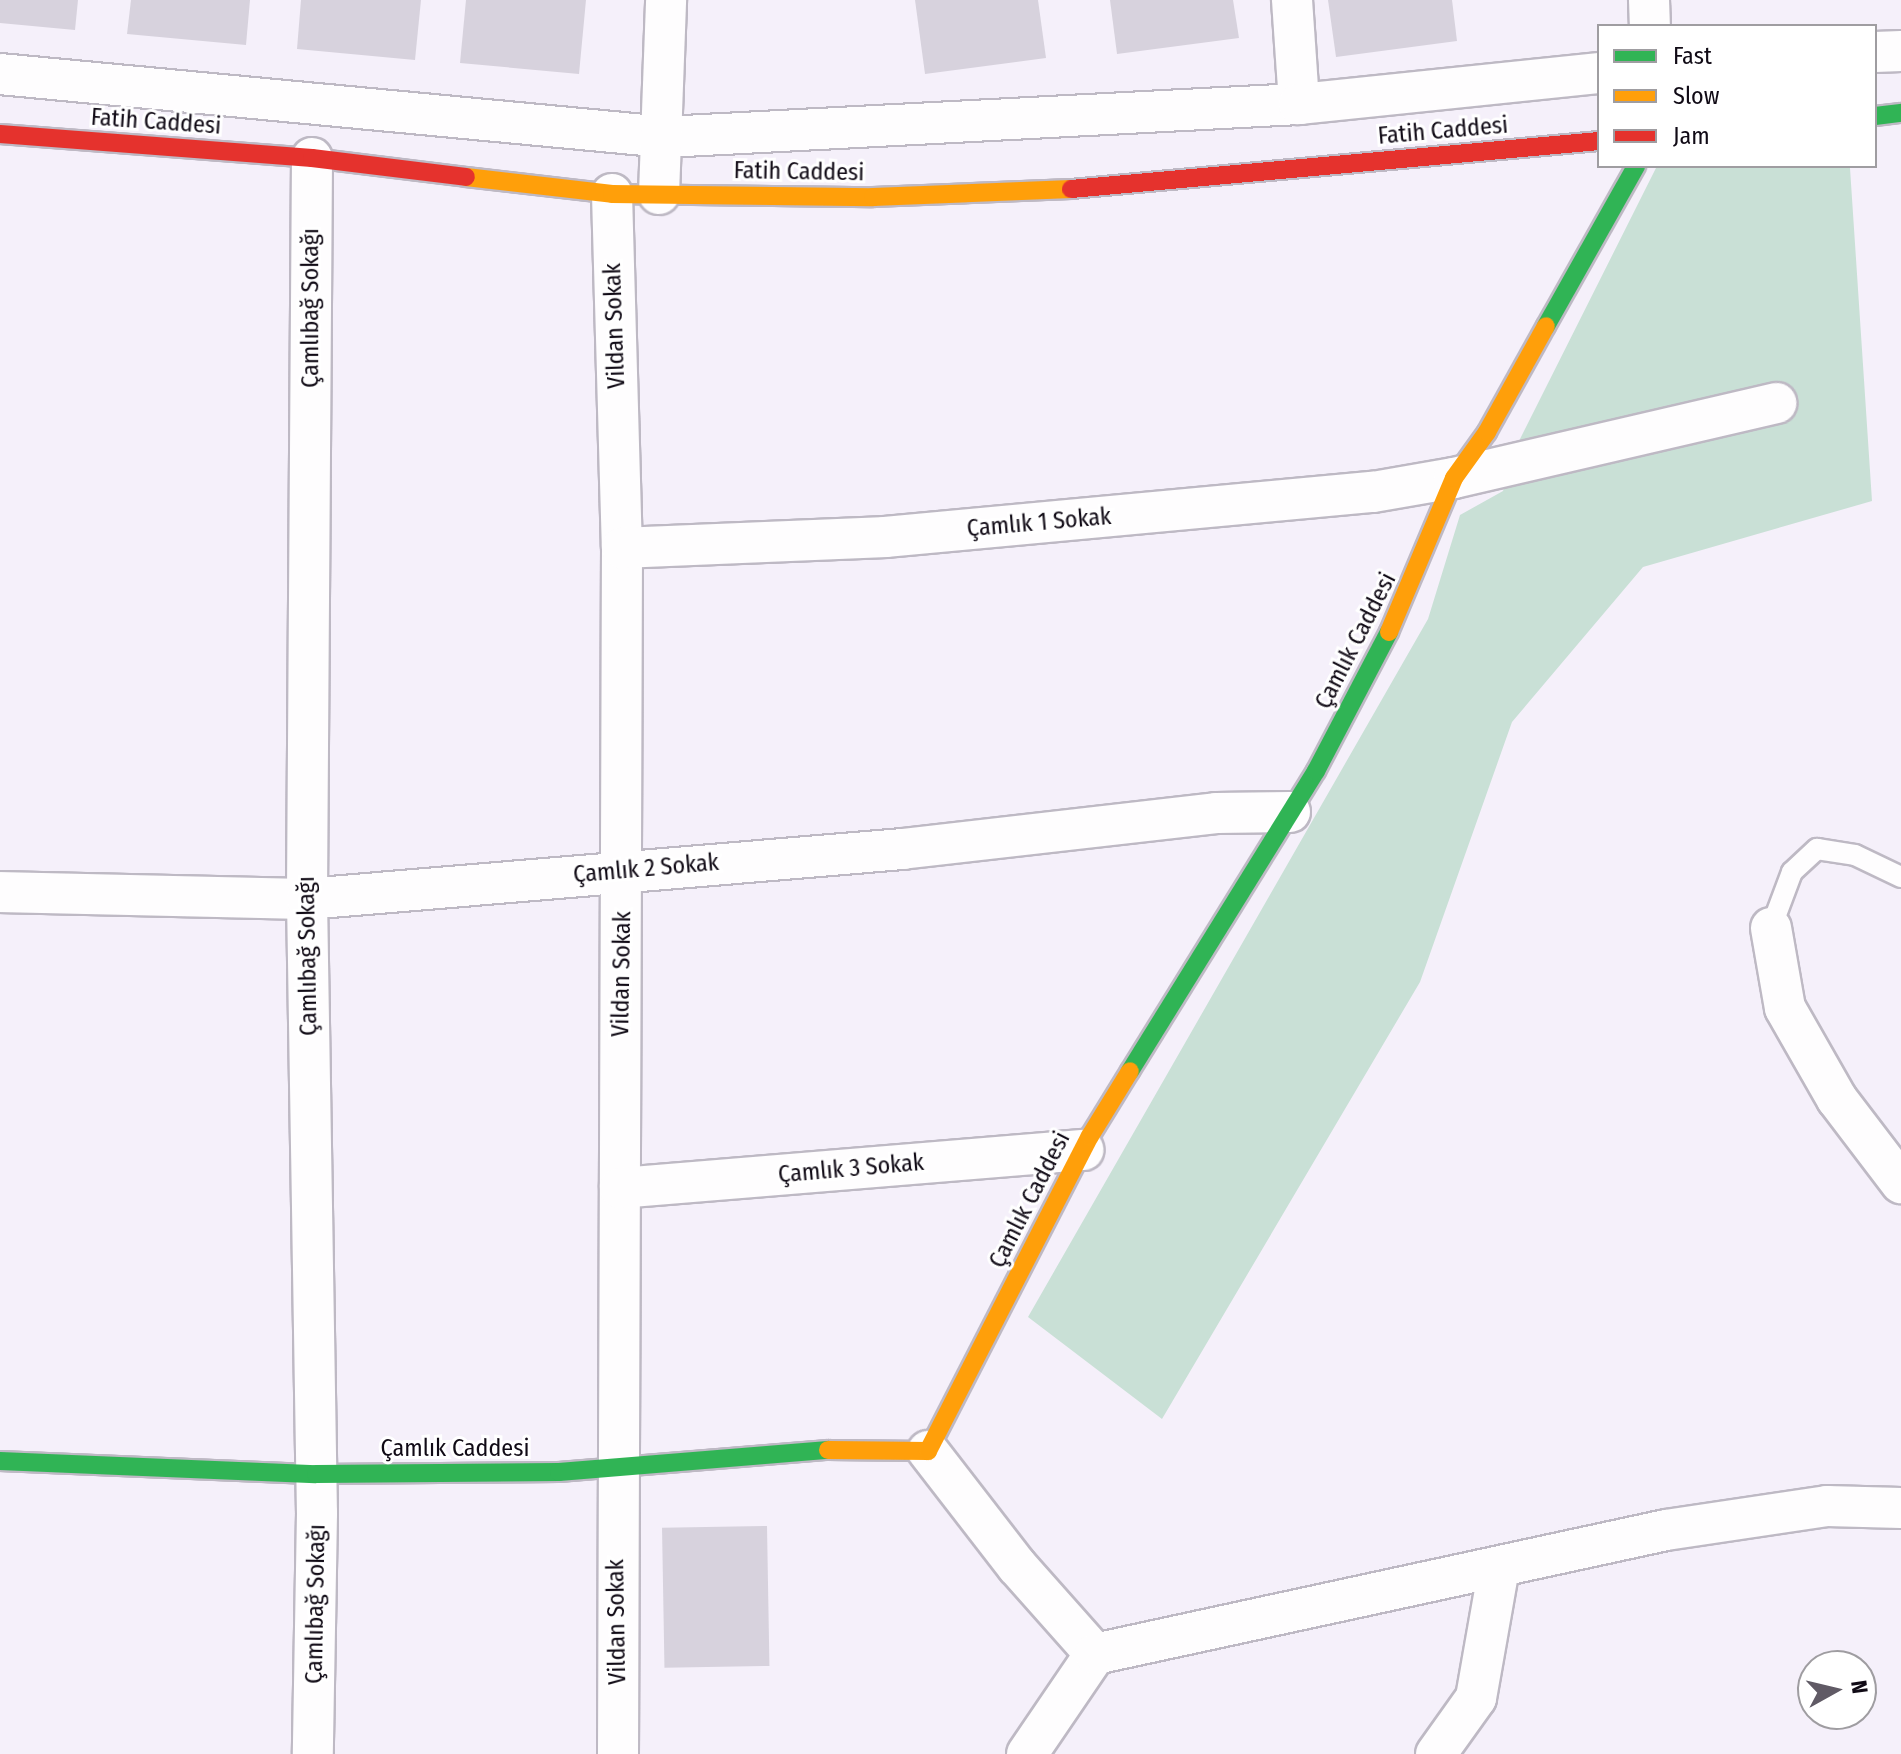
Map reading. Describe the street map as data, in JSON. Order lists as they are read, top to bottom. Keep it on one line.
{"streets":{"street":["Fatih Caddesi","Çamlıbağ Sokağı","Vildan Sokak","Çamlık 1 Sokak","Çamlık Caddesi","Çamlık 2 Sokak","Çamlık 3 Sokak"]},"crossings":[["Fatih Caddesi","Çamlıbağ Sokağı"],["Fatih Caddesi","Vildan Sokak"],["Çamlıbağ Sokağı","Çamlık Caddesi"],["Çamlıbağ Sokağı","Çamlık 2 Sokak"],["Vildan Sokak","Çamlık 1 Sokak"],["Vildan Sokak","Çamlık Caddesi"],["Vildan Sokak","Çamlık 2 Sokak"],["Vildan Sokak","Çamlık 3 Sokak"],["Çamlık 1 Sokak","Çamlık Caddesi"],["Çamlık Caddesi","Çamlık 2 Sokak"],["Çamlık Caddesi","Çamlık 3 Sokak"]],"legend":["Fast","Slow","Jam"],"north":"right"}
